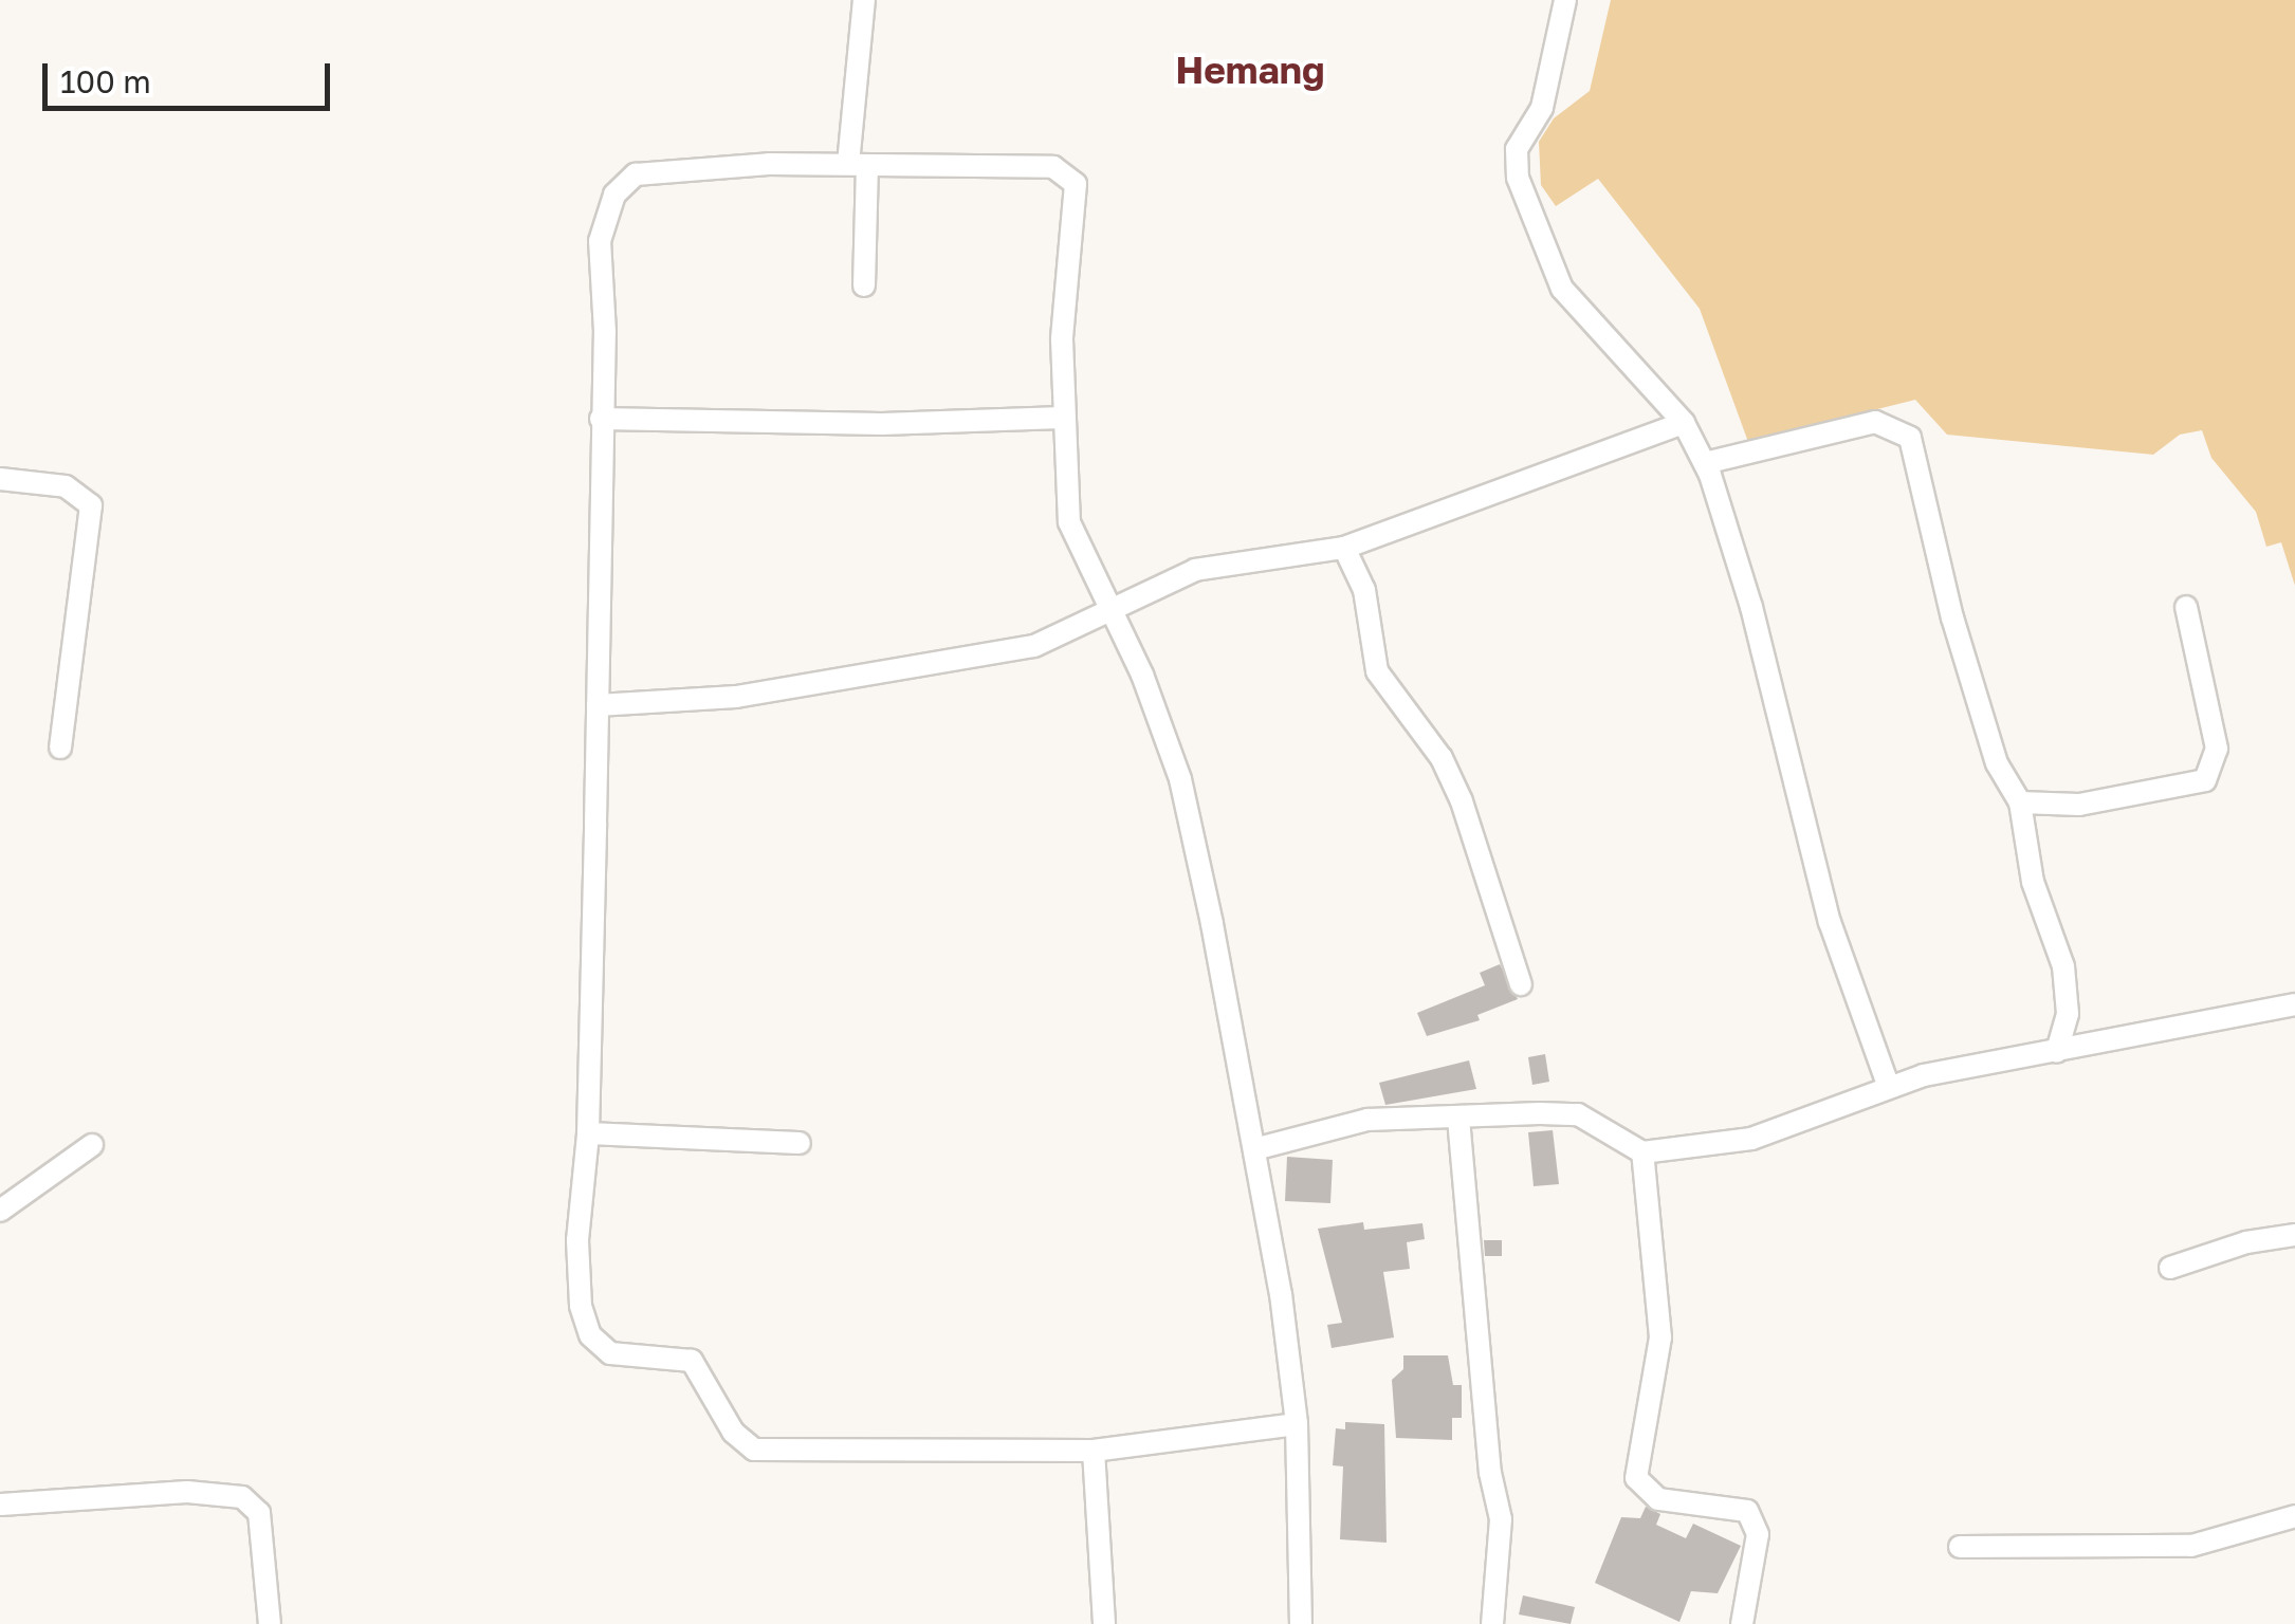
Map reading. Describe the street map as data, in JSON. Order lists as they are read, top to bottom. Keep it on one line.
{"districts":["Hemang"],"scale_bar":"100 m"}
